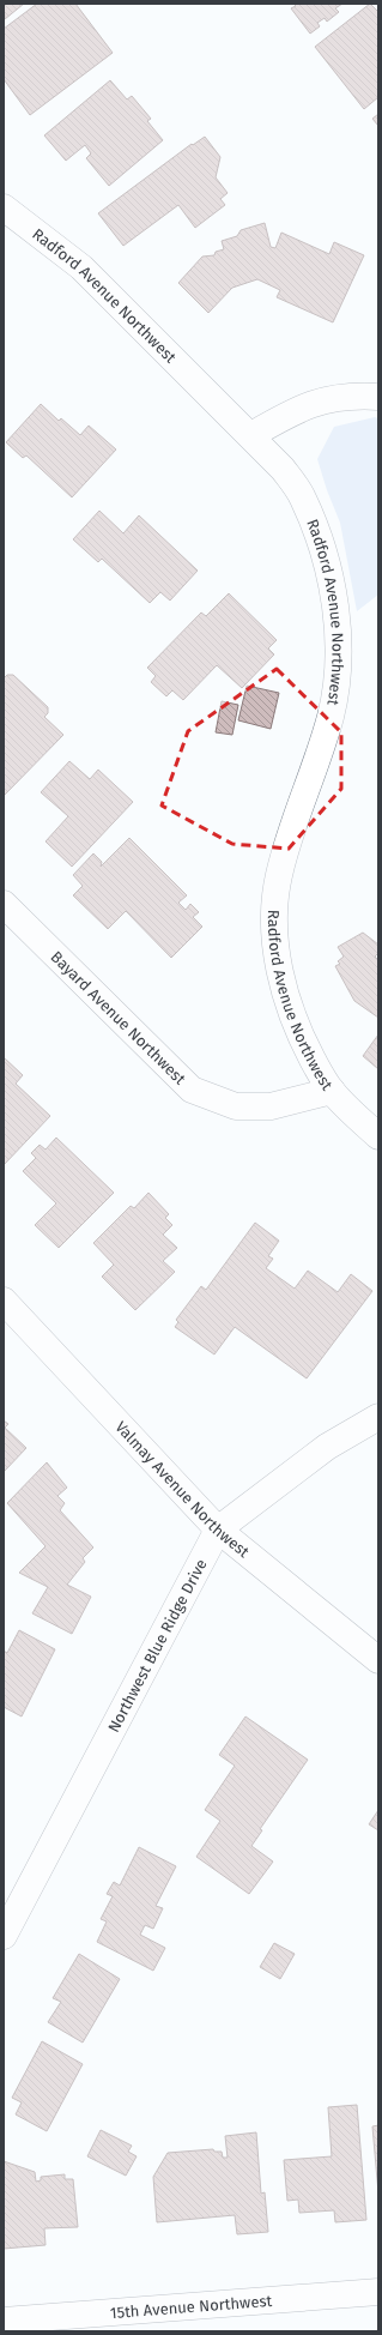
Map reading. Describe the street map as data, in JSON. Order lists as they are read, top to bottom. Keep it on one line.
{"streets":{"street":["Radford Avenue Northwest","Bayard Avenue Northwest","Valmay Avenue Northwest","Northwest Blue Ridge Drive","15th Avenue Northwest"]},"crossings":[["Radford Avenue Northwest","Bayard Avenue Northwest"],["Valmay Avenue Northwest","Northwest Blue Ridge Drive"]]}
